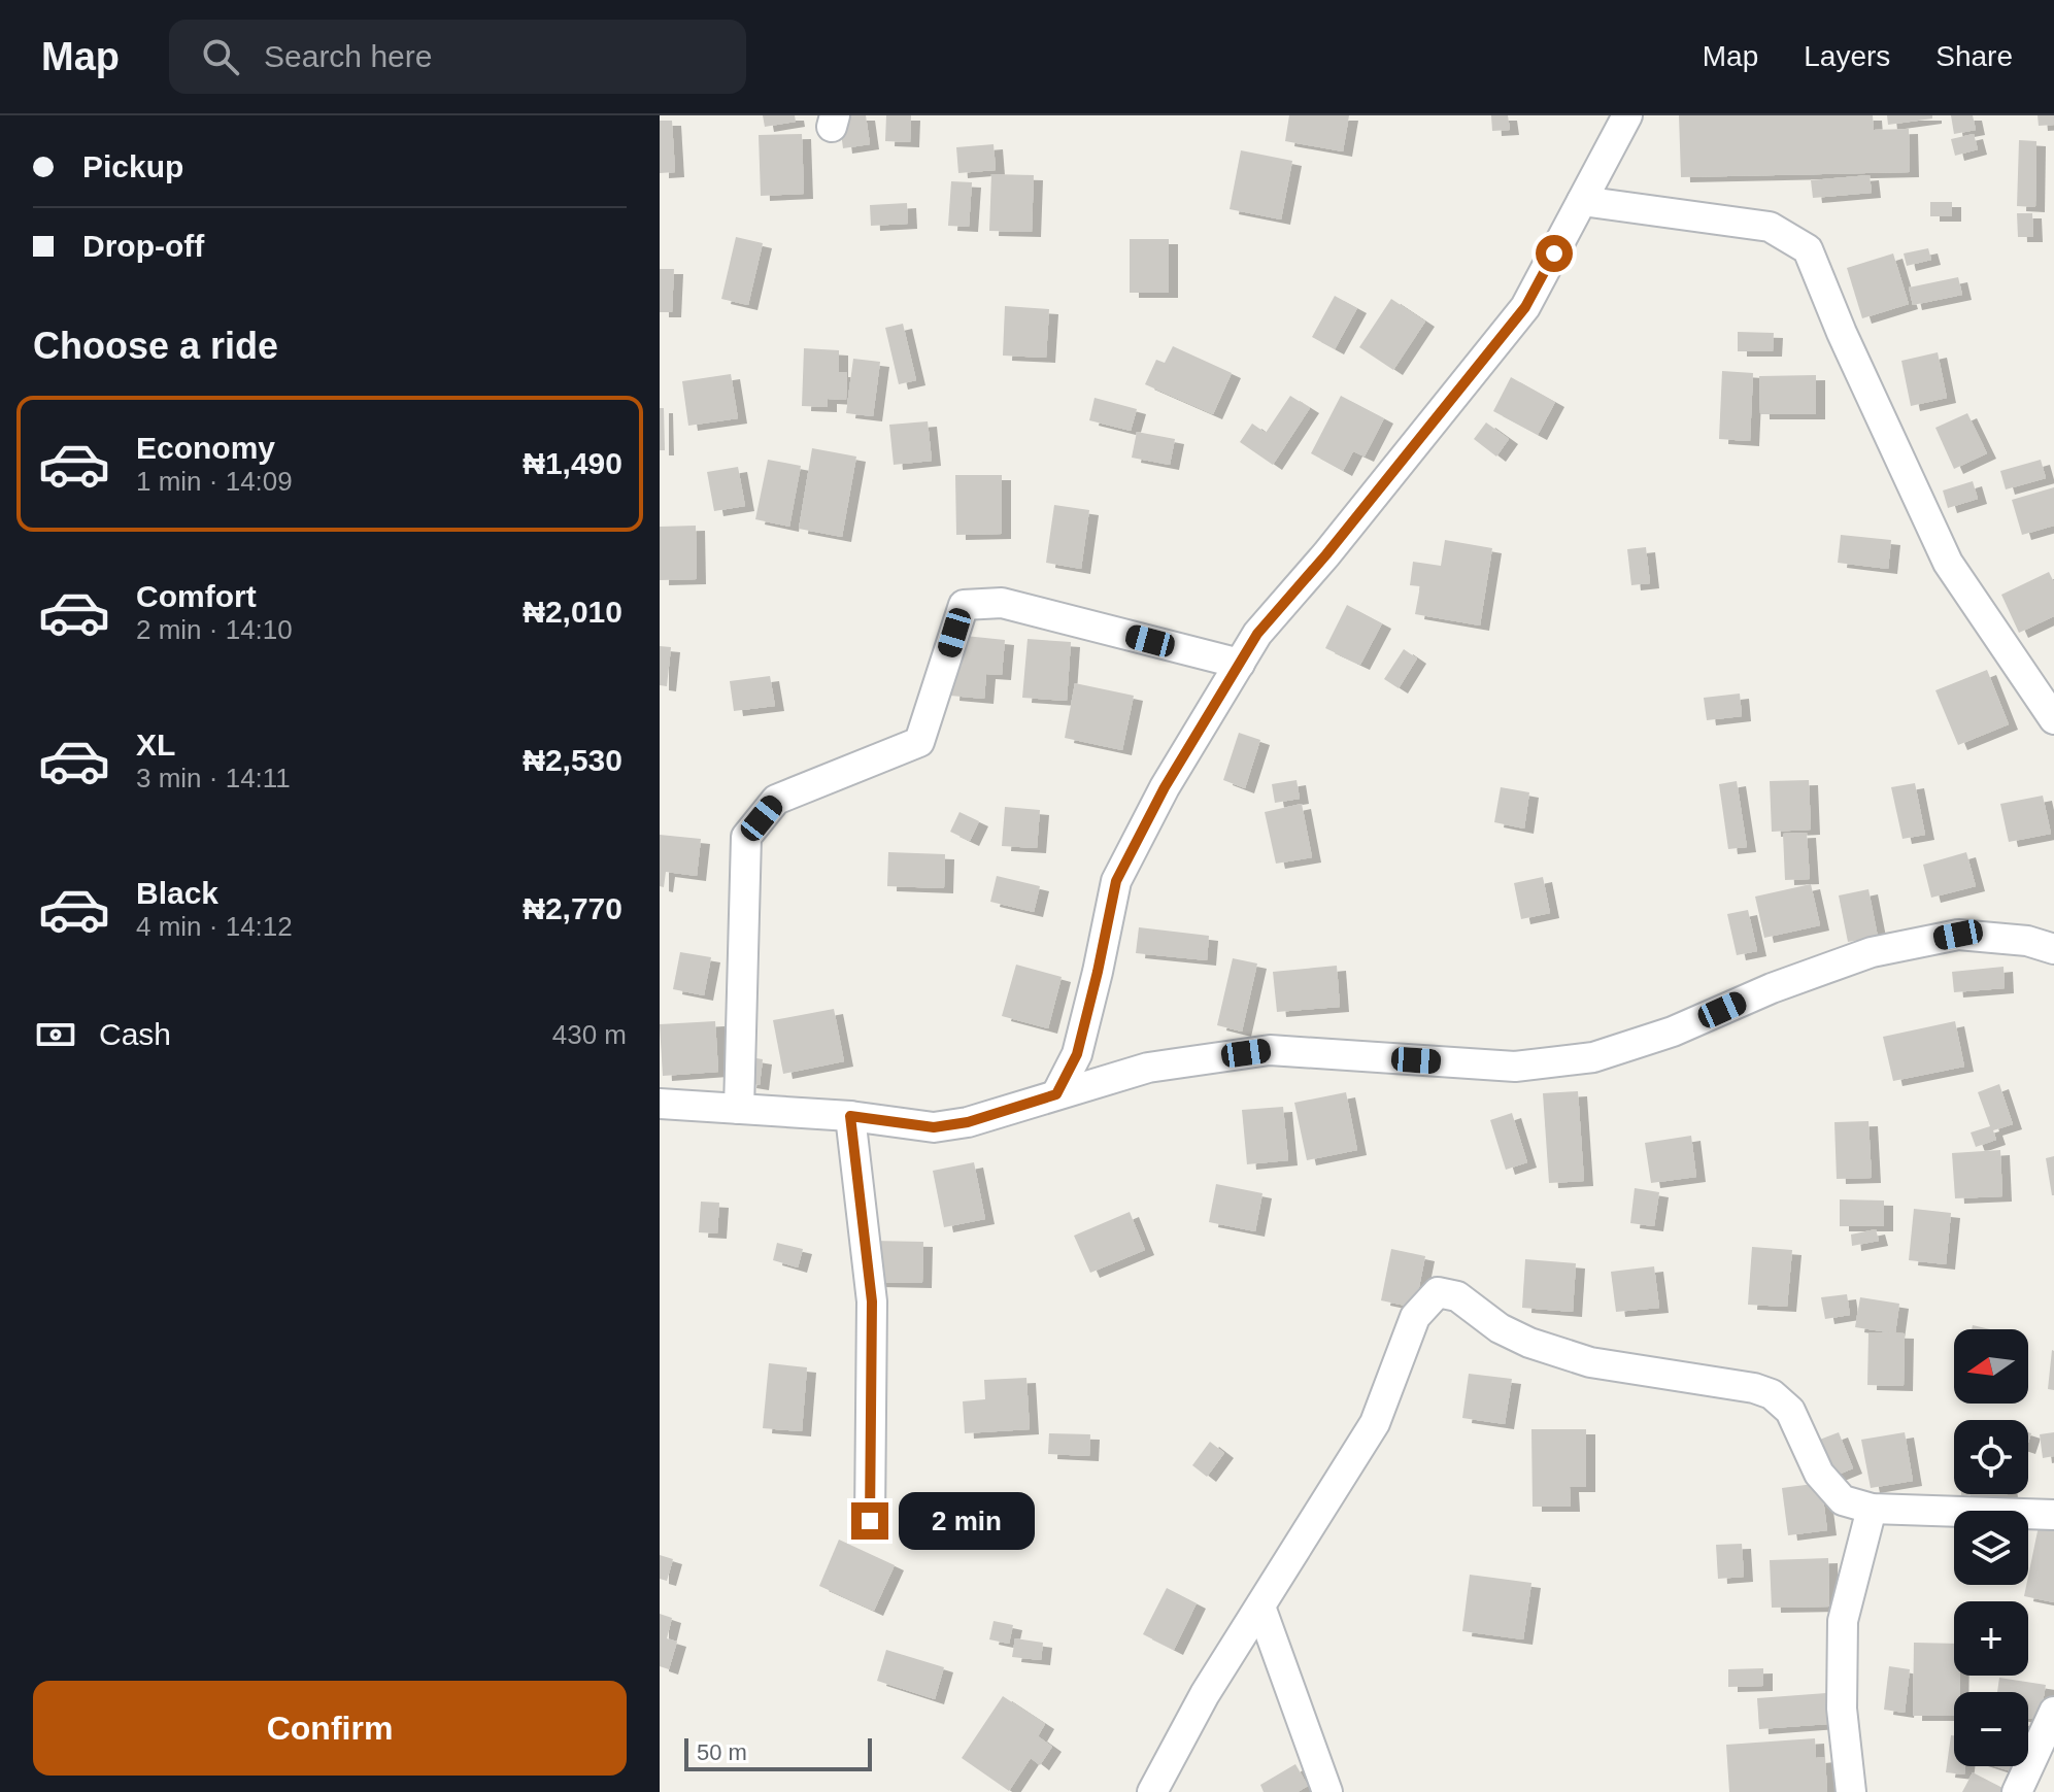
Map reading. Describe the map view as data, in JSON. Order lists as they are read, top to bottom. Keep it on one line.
{"scale_bar":"50 m","north":"left","page":{"header":"Map","search":"Search here","nav":["Map","Layers","Share"],"banner":["Pickup","Drop-off"],"heading":"Choose a ride","list":[{"name":"Economy","note":"1 min · 14:09","value":"₦1,490"},{"name":"Comfort","note":"2 min · 14:10","value":"₦2,010"},{"name":"XL","note":"3 min · 14:11","value":"₦2,530"},{"name":"Black","note":"4 min · 14:12","value":"₦2,770"}],"pay":["Cash","430 m"],"map_buttons":["+","−"],"bubble":"2 min","buttons":"Confirm","scale":"50 m"}}
